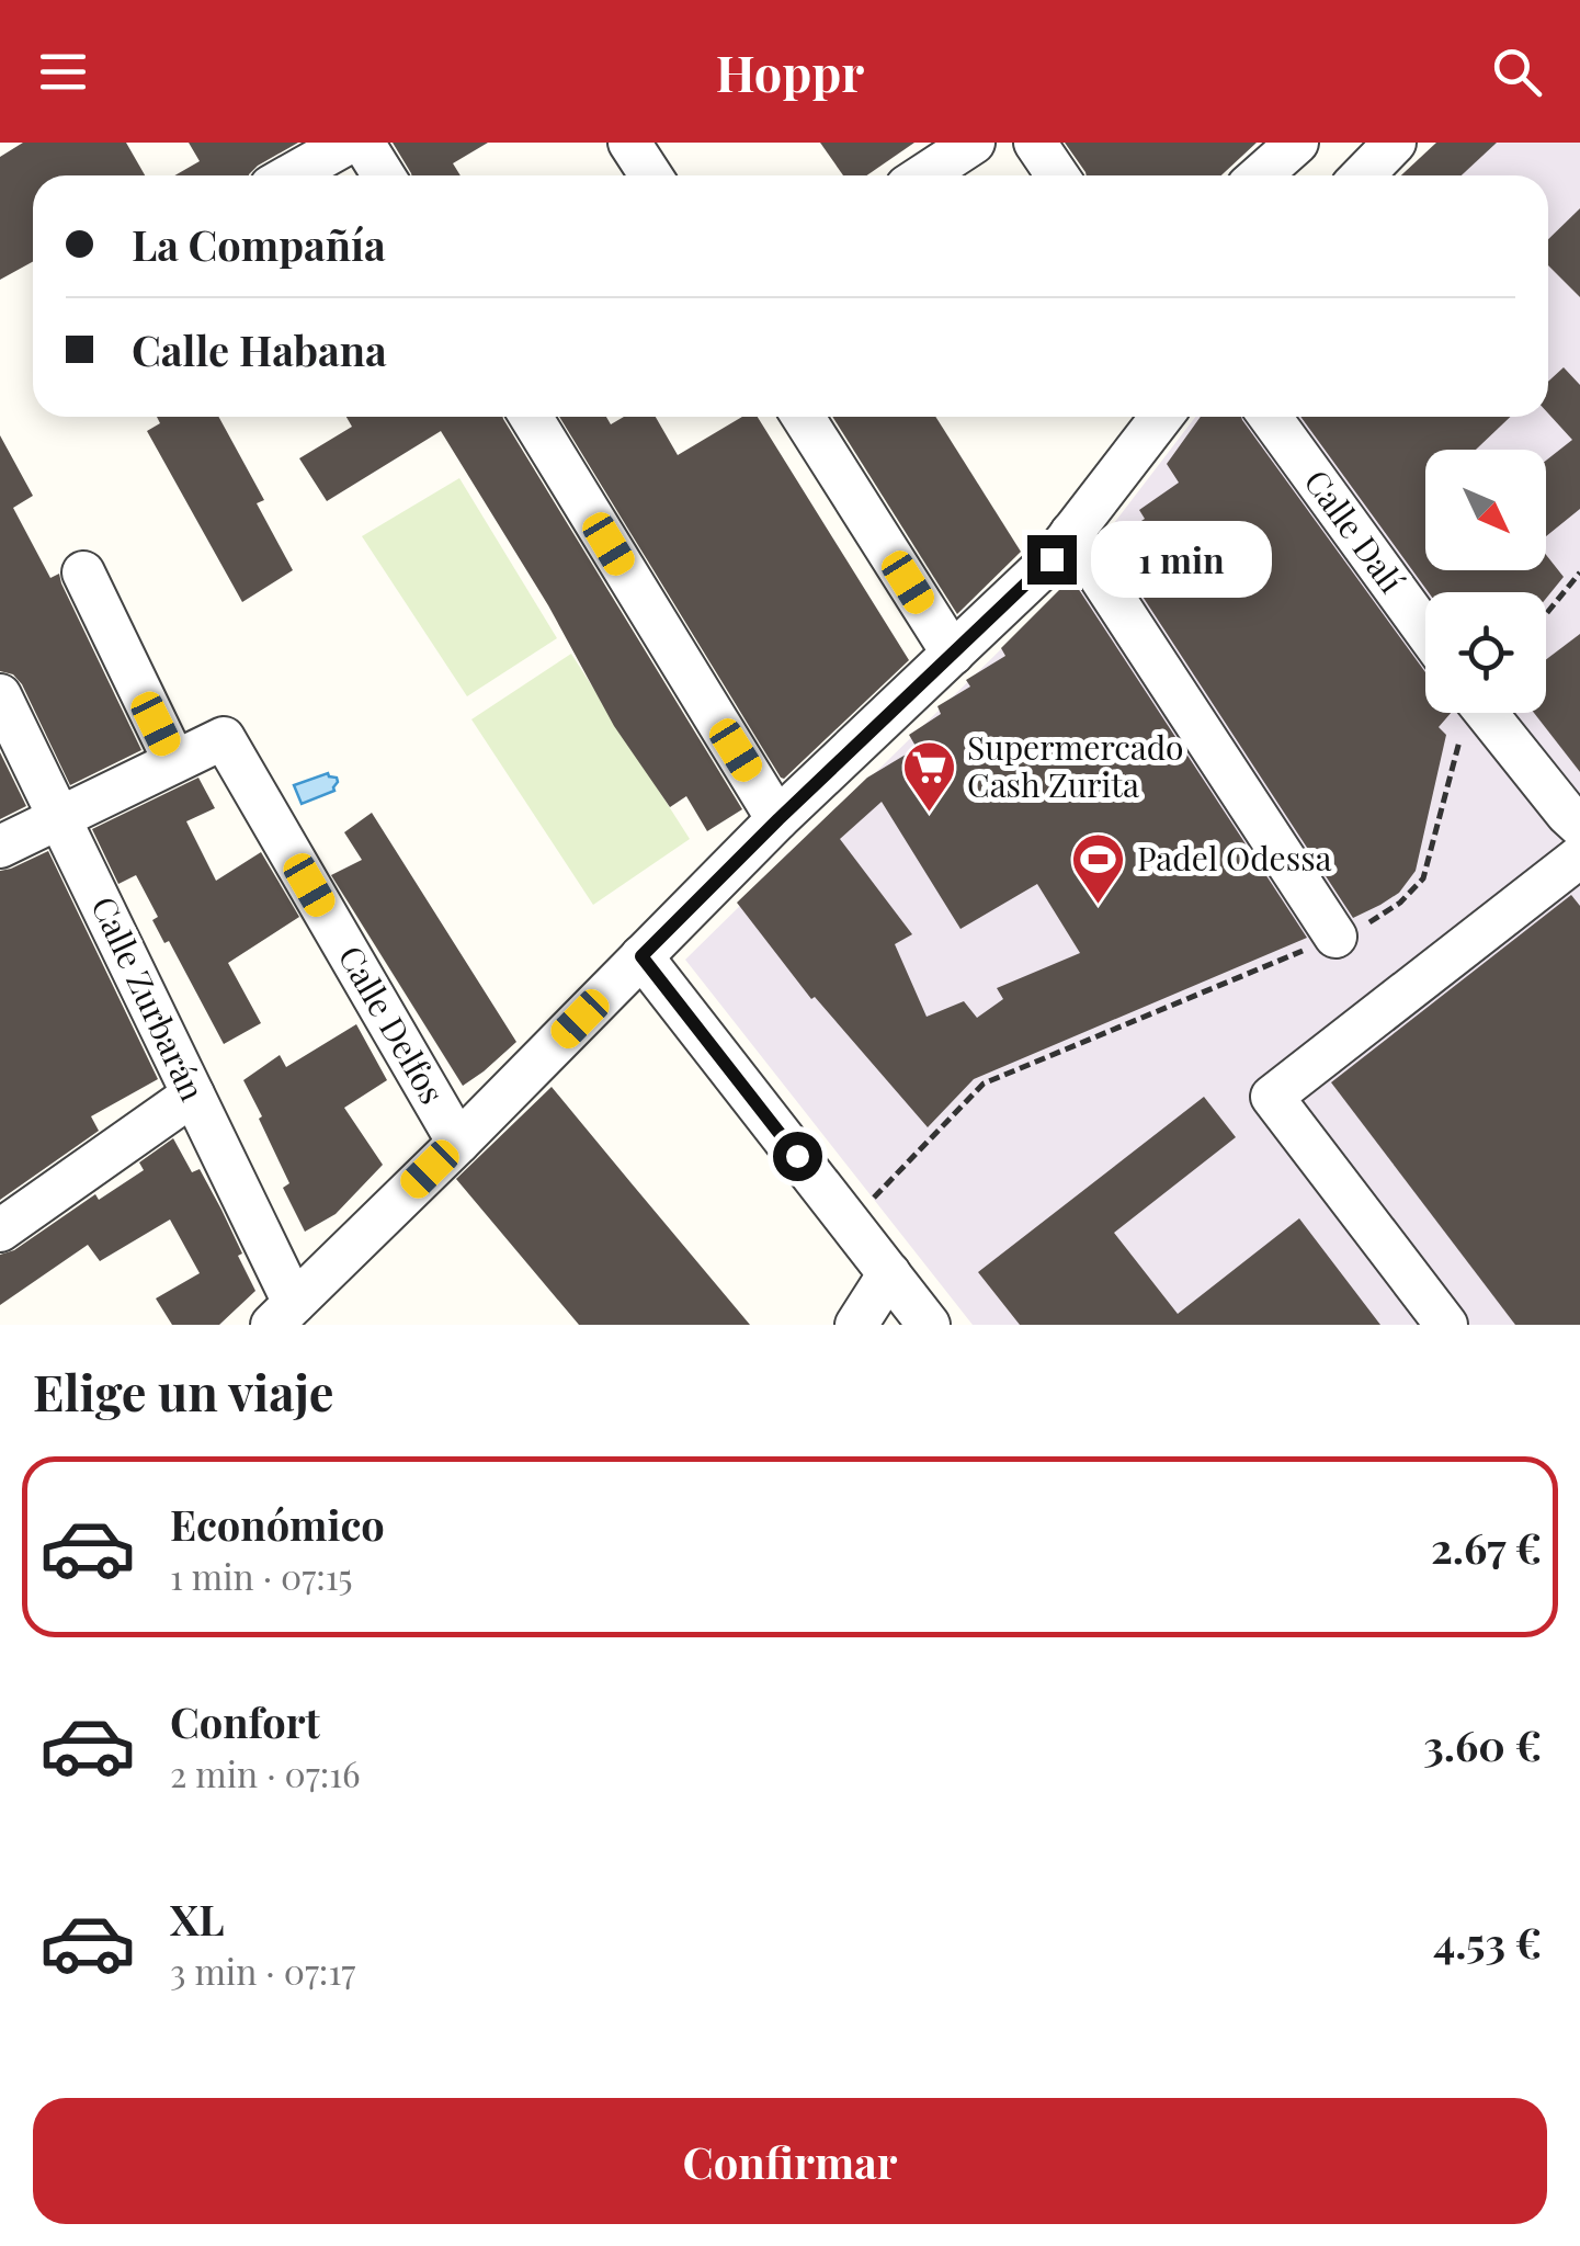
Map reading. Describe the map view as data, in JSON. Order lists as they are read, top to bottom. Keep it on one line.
{"streets":{"street":["Calle Dalí","Calle Zurbarán","Calle Delfos"]},"places":{"supermarket":["Supermercado Cash Zurita"],"sports":["Padel Odessa"]},"north":"bottom right","page":{"header":"Hoppr","banner":["La Compañía","Calle Habana"],"bubble":"1 min","heading":"Elige un viaje","list":[{"name":"Económico","note":"1 min · 07:15","value":"2.67 €"},{"name":"Confort","note":"2 min · 07:16","value":"3.60 €"},{"name":"XL","note":"3 min · 07:17","value":"4.53 €"}],"buttons":"Confirmar"}}
